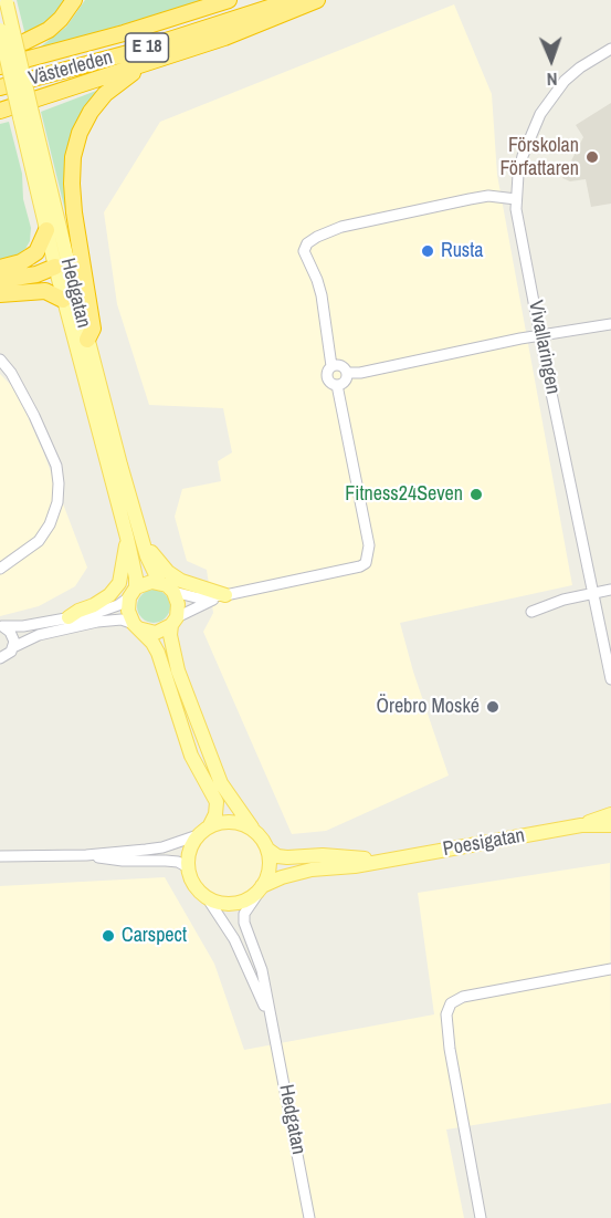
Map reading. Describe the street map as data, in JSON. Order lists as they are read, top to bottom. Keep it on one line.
{"streets":{"highway":["E 18","Västerleden"],"main road":["Hedgatan","Poesigatan"],"street":["Vivallaringen"]},"crossings":[["E 18","Hedgatan"],["Hedgatan","Poesigatan"]],"places":["Förskolan Författaren","Rusta","Fitness24Seven","Örebro Moské","Carspect"],"north":"bottom"}
